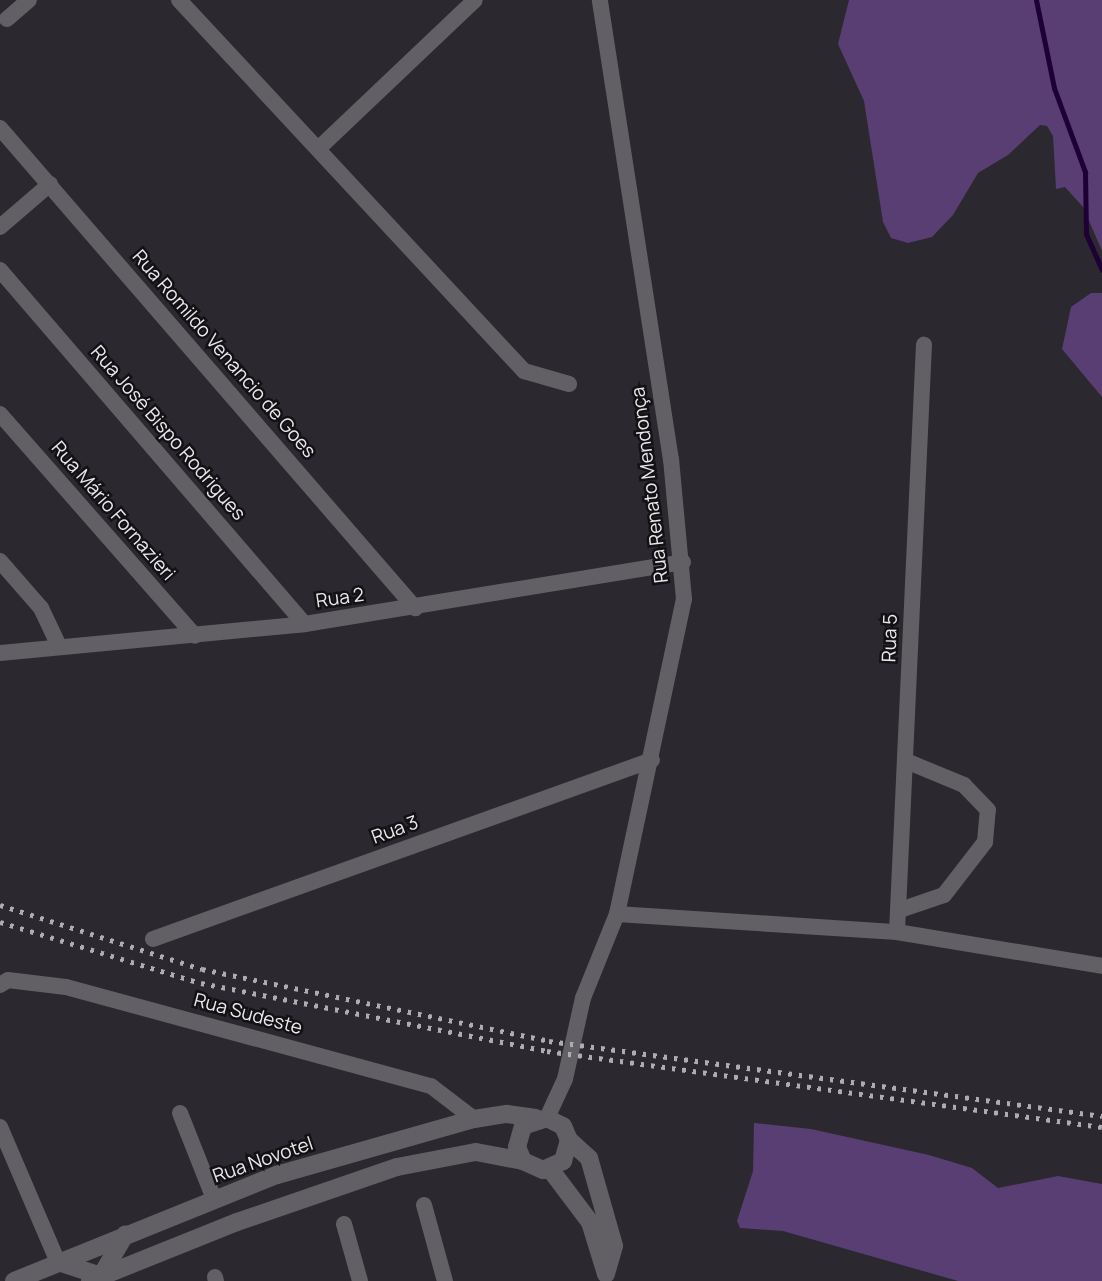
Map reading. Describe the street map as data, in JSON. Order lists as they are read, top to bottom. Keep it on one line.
{"streets":{"street":["Rua Romildo Venancio de Goes","Rua José Bispo Rodrigues","Rua Renato Mendonça","Rua Mário Fornazieri","Rua 2","Rua 5","Rua 3","Rua Sudeste","Rua Novotel"]},"crossings":[["Rua Romildo Venancio de Goes","Rua 2"],["Rua José Bispo Rodrigues","Rua 2"],["Rua Renato Mendonça","Rua 2"],["Rua Renato Mendonça","Rua 3"],["Rua Renato Mendonça","Rua Novotel"],["Rua Mário Fornazieri","Rua 2"],["Rua Sudeste","Rua Novotel"]]}
